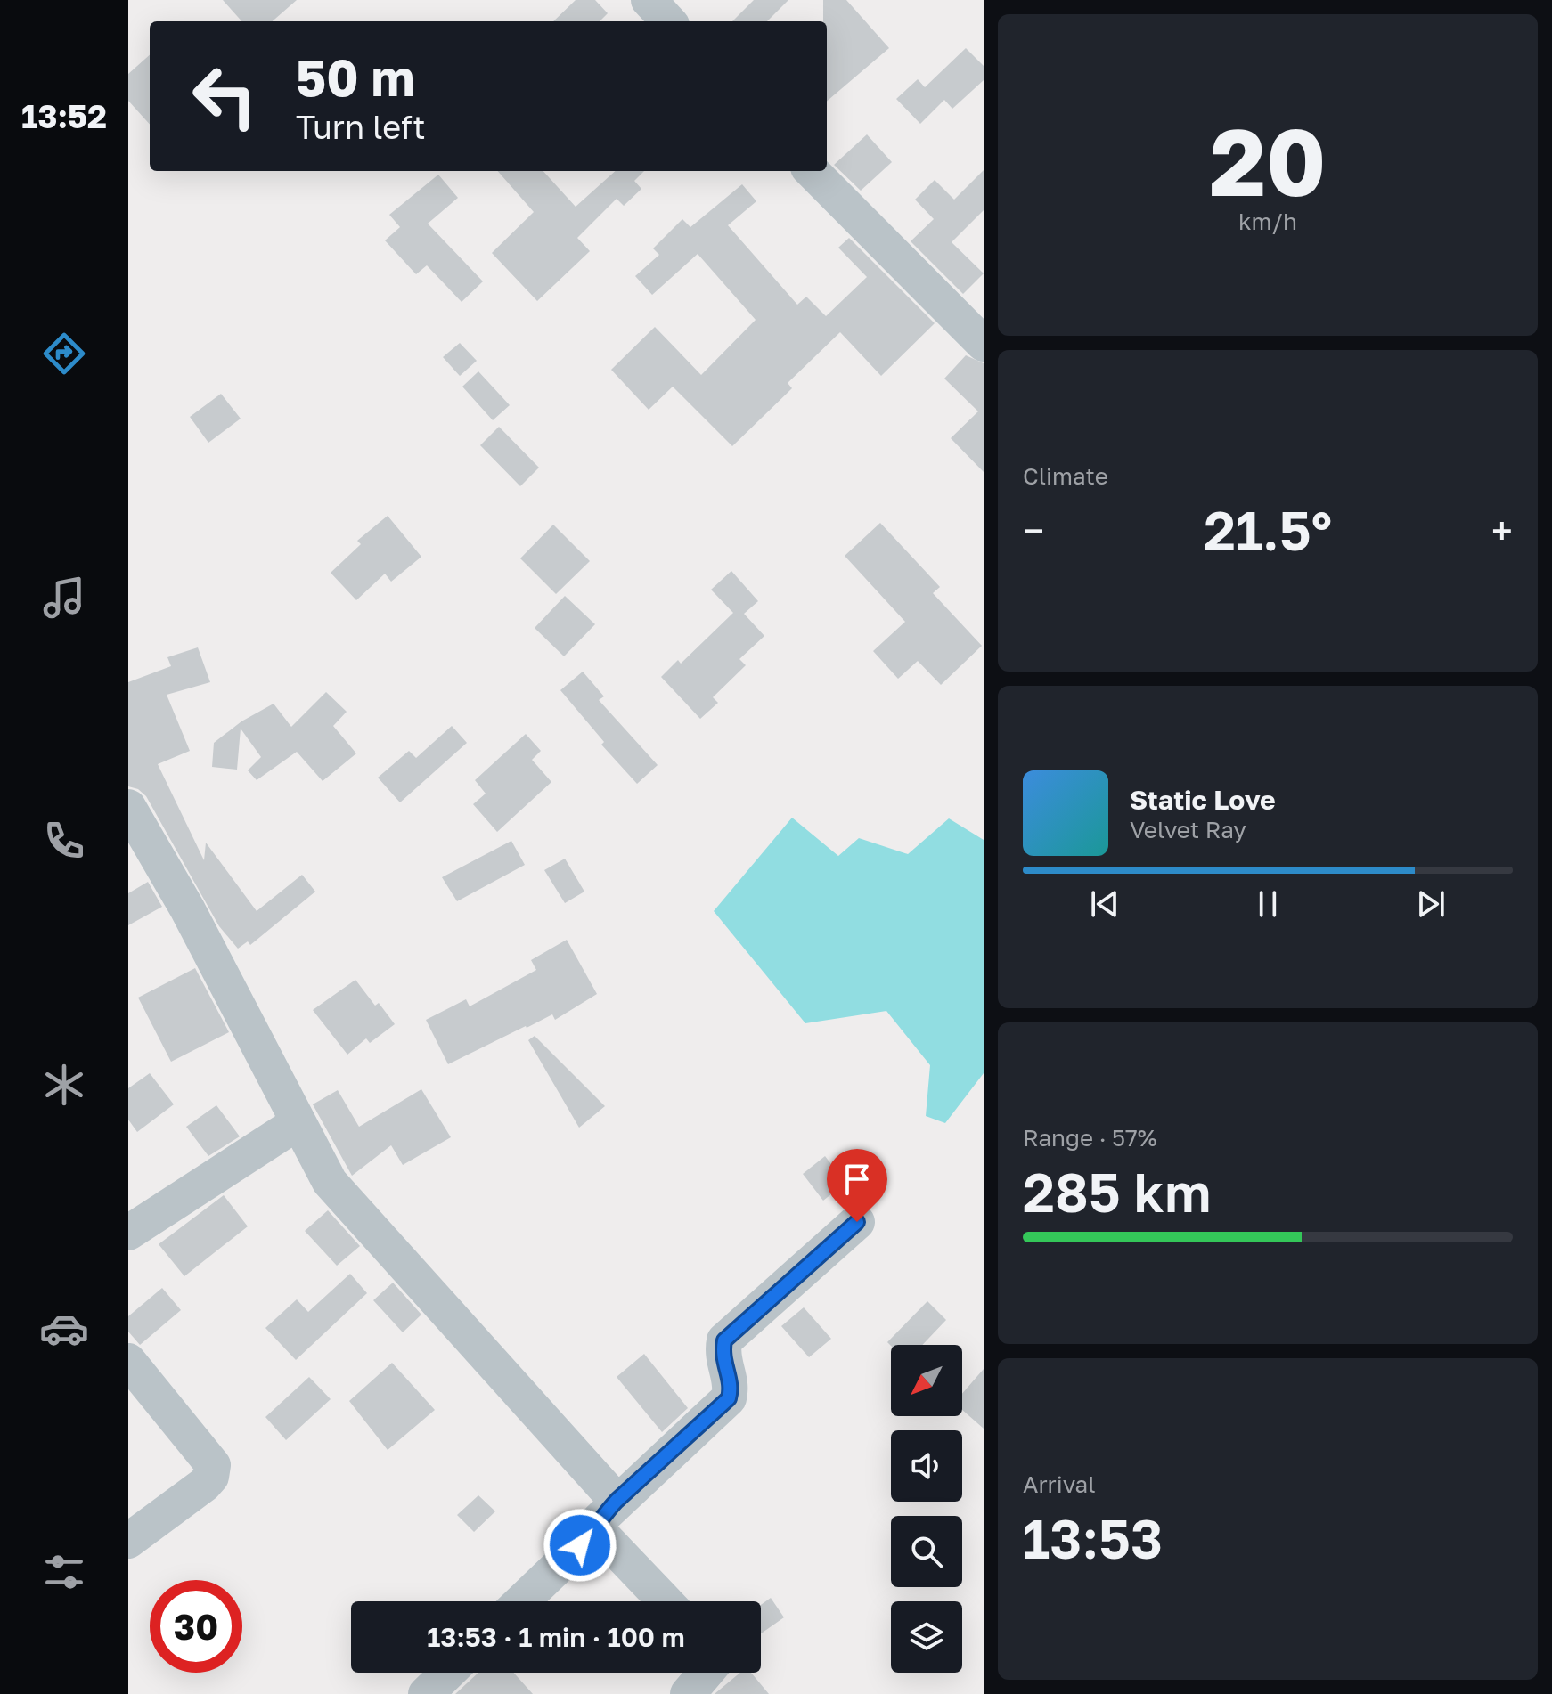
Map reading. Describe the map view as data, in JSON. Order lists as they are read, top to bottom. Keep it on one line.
{"north":"bottom left","page":{"tabs":"13:52","tile":[["20","km/h"],"Climate",["Range · 57%","285 km"],["Arrival","13:53"]],"turn":["50 m","Turn left"],"heat":["−","21.5°","+"],"song":["Static Love","Velvet Ray"],"limit":"30","trip":"13:53 · 1 min · 100 m"}}
